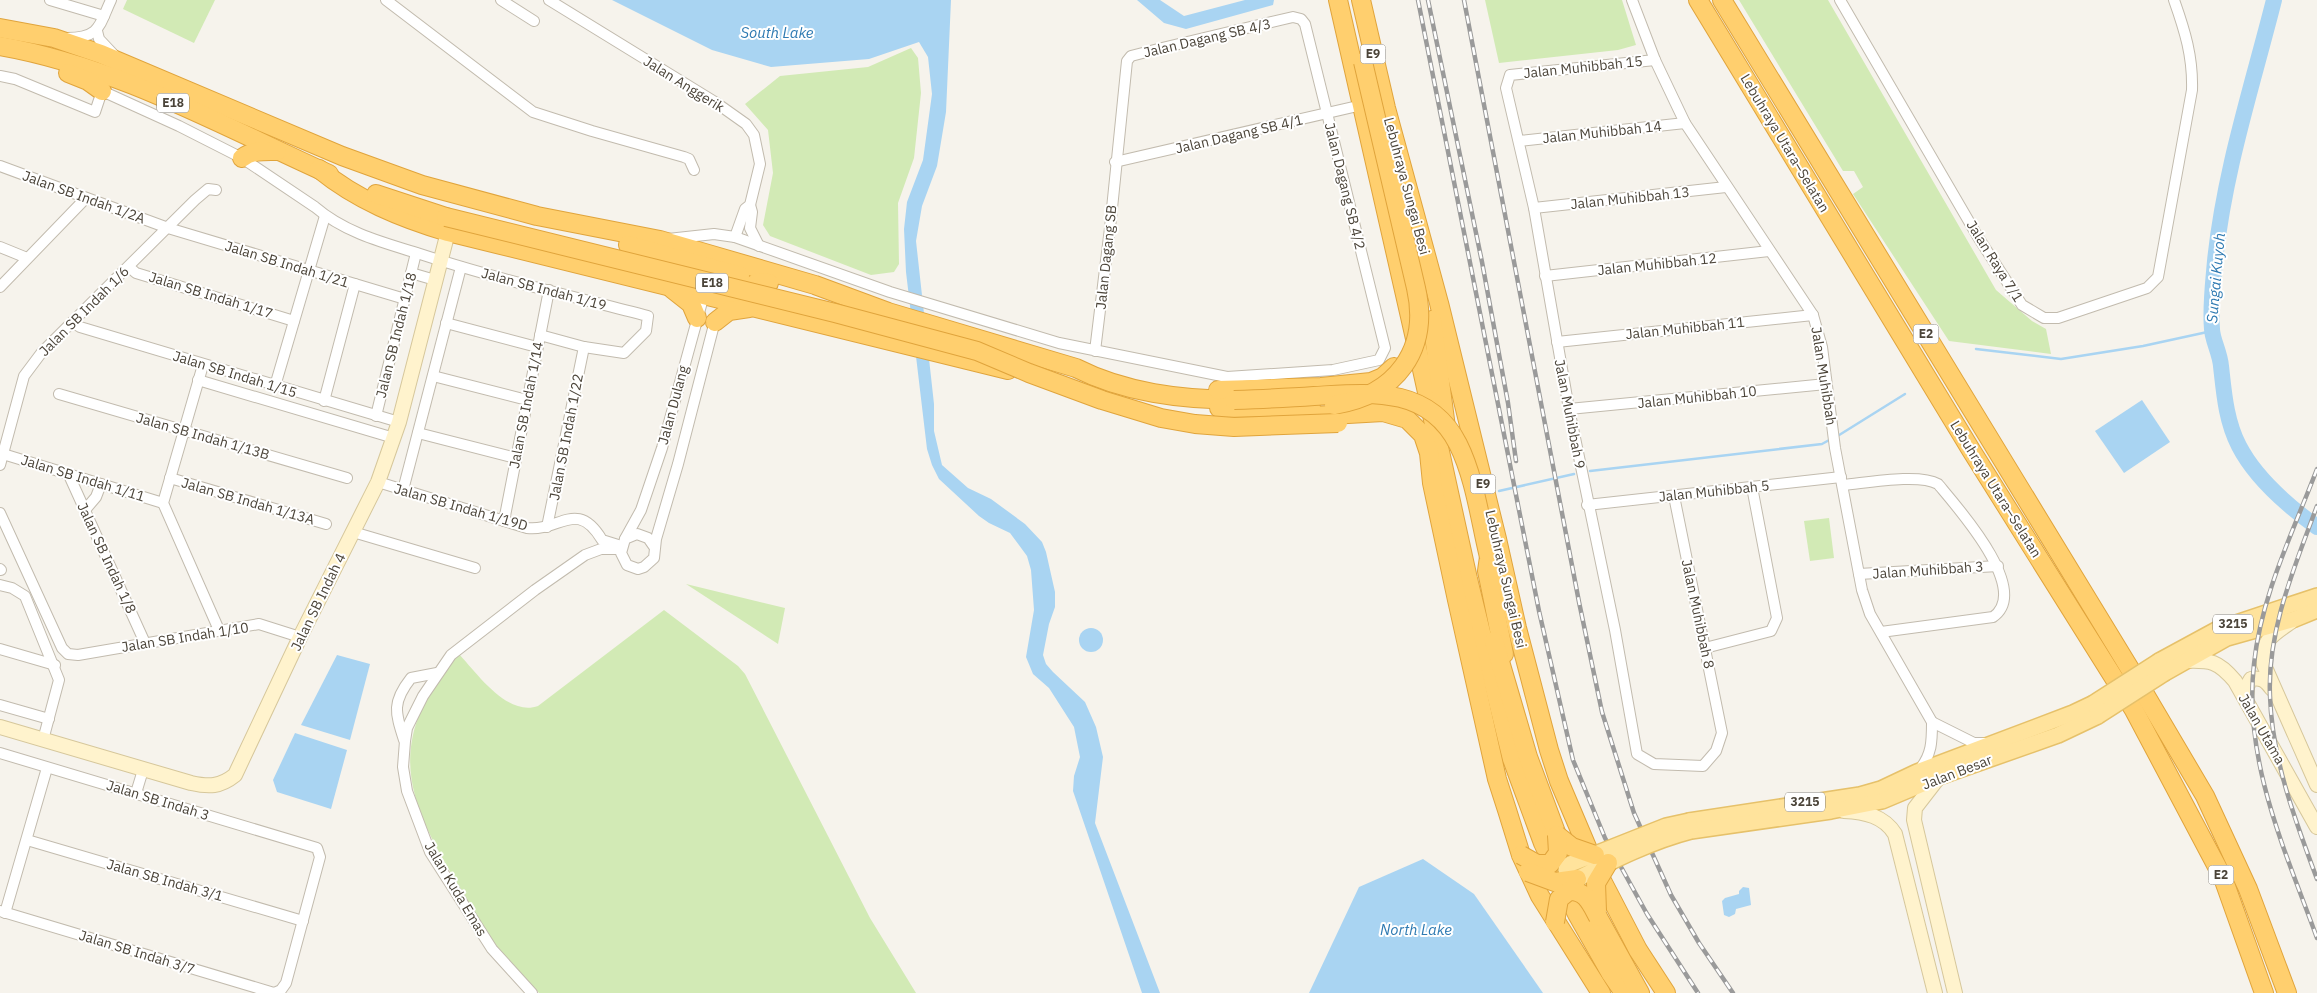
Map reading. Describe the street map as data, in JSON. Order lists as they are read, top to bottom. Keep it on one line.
{"streets":{"highway":["E9","E18","Lebuhraya Utara–Selatan","Lebuhraya Sungai Besi","E2"],"main road":["3215","Jalan Besar"],"street":["Jalan Dagang SB 4/3","Jalan Muhibbah 15","Jalan Anggerik","Jalan Muhibbah 14","Jalan Dagang SB 4/1","Jalan Dagang SB 4/2","Jalan SB Indah 1/2A","Jalan Muhibbah 13","Jalan Dagang SB","Jalan Raya 7/1","Jalan SB Indah 1/21","Jalan Muhibbah 12","Jalan SB Indah 1/19","Jalan SB Indah 1/17","Jalan SB Indah 1/6","Jalan Muhibbah 11","Jalan SB Indah 1/18","Jalan SB Indah 1/15","Jalan Muhibbah","Jalan Muhibbah 10","Jalan SB Indah 1/14","Jalan Dulang","Jalan Muhibbah 9","Jalan SB Indah 1/13B","Jalan SB Indah 1/22","Jalan SB Indah 1/11","Jalan Muhibbah 5","Jalan SB Indah 1/13A","Jalan SB Indah 1/19D","Jalan SB Indah 1/8","Jalan Muhibbah 3","Jalan SB Indah 4","Jalan Muhibbah 8","Jalan SB Indah 1/10","Jalan Utama","Jalan SB Indah 3","Jalan SB Indah 3/1","Jalan Kuda Emas","Jalan SB Indah 3/7"]},"crossings":[["Jalan Dagang SB 4/3","Jalan Dagang SB 4/1"],["Jalan Dagang SB 4/3","Jalan Dagang SB 4/2"],["Jalan Dagang SB 4/3","Jalan Dagang SB"],["Jalan Muhibbah 15","Jalan Muhibbah"],["Jalan Muhibbah 15","Jalan Muhibbah 9"],["E18","Jalan SB Indah 4"],["Jalan Muhibbah 14","Jalan Muhibbah"],["Jalan Muhibbah 14","Jalan Muhibbah 9"],["Jalan Dagang SB 4/1","Jalan Dagang SB 4/2"],["Jalan Dagang SB 4/1","Lebuhraya Sungai Besi"],["Jalan Dagang SB 4/1","Jalan Dagang SB"],["Jalan Dagang SB 4/2","Jalan Dagang SB"],["Jalan SB Indah 1/2A","Jalan SB Indah 1/21"],["Jalan SB Indah 1/2A","Jalan SB Indah 1/6"],["Jalan Muhibbah 13","Jalan Muhibbah"],["Jalan Muhibbah 13","Jalan Muhibbah 9"],["Jalan SB Indah 1/21","Jalan SB Indah 1/6"],["Jalan SB Indah 1/21","Jalan SB Indah 1/18"],["Jalan Muhibbah 12","Jalan Muhibbah"],["Jalan Muhibbah 12","Jalan Muhibbah 9"],["Jalan SB Indah 1/19","Jalan SB Indah 1/18"],["Jalan SB Indah 1/19","Jalan SB Indah 1/14"],["Jalan SB Indah 1/19","Jalan SB Indah 1/22"],["Jalan SB Indah 1/19","Jalan SB Indah 4"],["Jalan SB Indah 1/17","Jalan SB Indah 1/6"],["Jalan SB Indah 1/6","Jalan SB Indah 1/15"],["Jalan SB Indah 1/6","Jalan SB Indah 1/11"],["Jalan Muhibbah 11","Jalan Muhibbah"],["Jalan Muhibbah 11","Jalan Muhibbah 9"],["Jalan SB Indah 1/18","Jalan SB Indah 1/15"],["Jalan SB Indah 1/15","Jalan SB Indah 4"],["Jalan Muhibbah","Jalan Muhibbah 10"],["Jalan Muhibbah","Jalan Muhibbah 5"],["Jalan Muhibbah","Jalan Muhibbah 3"],["Jalan Muhibbah 10","Jalan Muhibbah 9"],["Jalan SB Indah 1/14","Jalan SB Indah 1/19D"],["Jalan Dulang","Jalan SB Indah 1/19D"],["Jalan Dulang","Jalan Kuda Emas"],["Jalan Muhibbah 9","Jalan Muhibbah 5"],["Jalan Muhibbah 9","Jalan Muhibbah 8"],["Jalan SB Indah 1/22","Jalan SB Indah 1/19D"],["Jalan SB Indah 1/11","Jalan SB Indah 1/8"],["Jalan Muhibbah 5","Jalan Muhibbah 3"],["Jalan Muhibbah 5","Jalan Muhibbah 8"],["Jalan SB Indah 1/19D","Jalan SB Indah 4"],["Jalan SB Indah 1/19D","Jalan Kuda Emas"],["Jalan SB Indah 1/8","Jalan SB Indah 1/10"],["Jalan SB Indah 4","Jalan SB Indah 1/10"],["Jalan Utama","Jalan Besar"],["Jalan SB Indah 3","Jalan SB Indah 3/1"]],"water":["South Lake","Sungai Kuyoh","North Lake"]}
